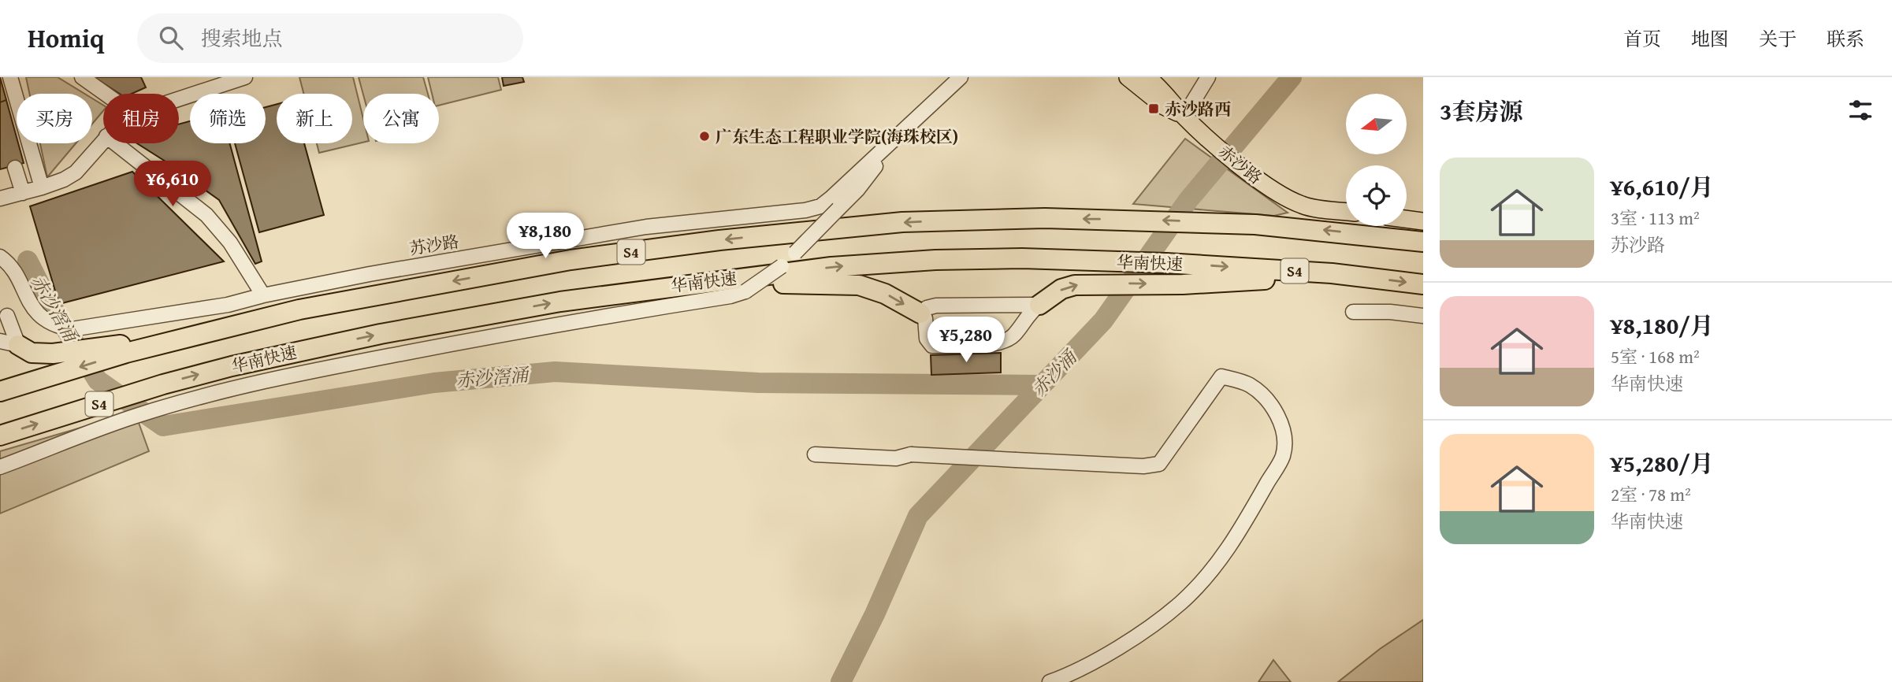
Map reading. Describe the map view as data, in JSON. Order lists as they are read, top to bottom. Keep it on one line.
{"streets":{"highway":["S4","华南快速"],"main road":["赤沙路"],"street":["苏沙路"]},"water":["赤沙滘涌","赤沙涌"],"places":{"transit":["赤沙路西"],"other":["广东生态工程职业学院(海珠校区)"]},"north":"left","page":{"header":"Homiq","search":"搜索地点","nav":["首页","地图","关于","联系"],"heading":"3套房源","chip":["买房","租房","筛选","新上","公寓"],"list":[{"name":"¥6,610/月","note":"3室 · 113 m² · 苏沙路"},{"name":"¥8,180/月","note":"5室 · 168 m² · 华南快速"},{"name":"¥5,280/月","note":"2室 · 78 m² · 华南快速"}],"price":["¥6,610","¥8,180","¥5,280"]}}
